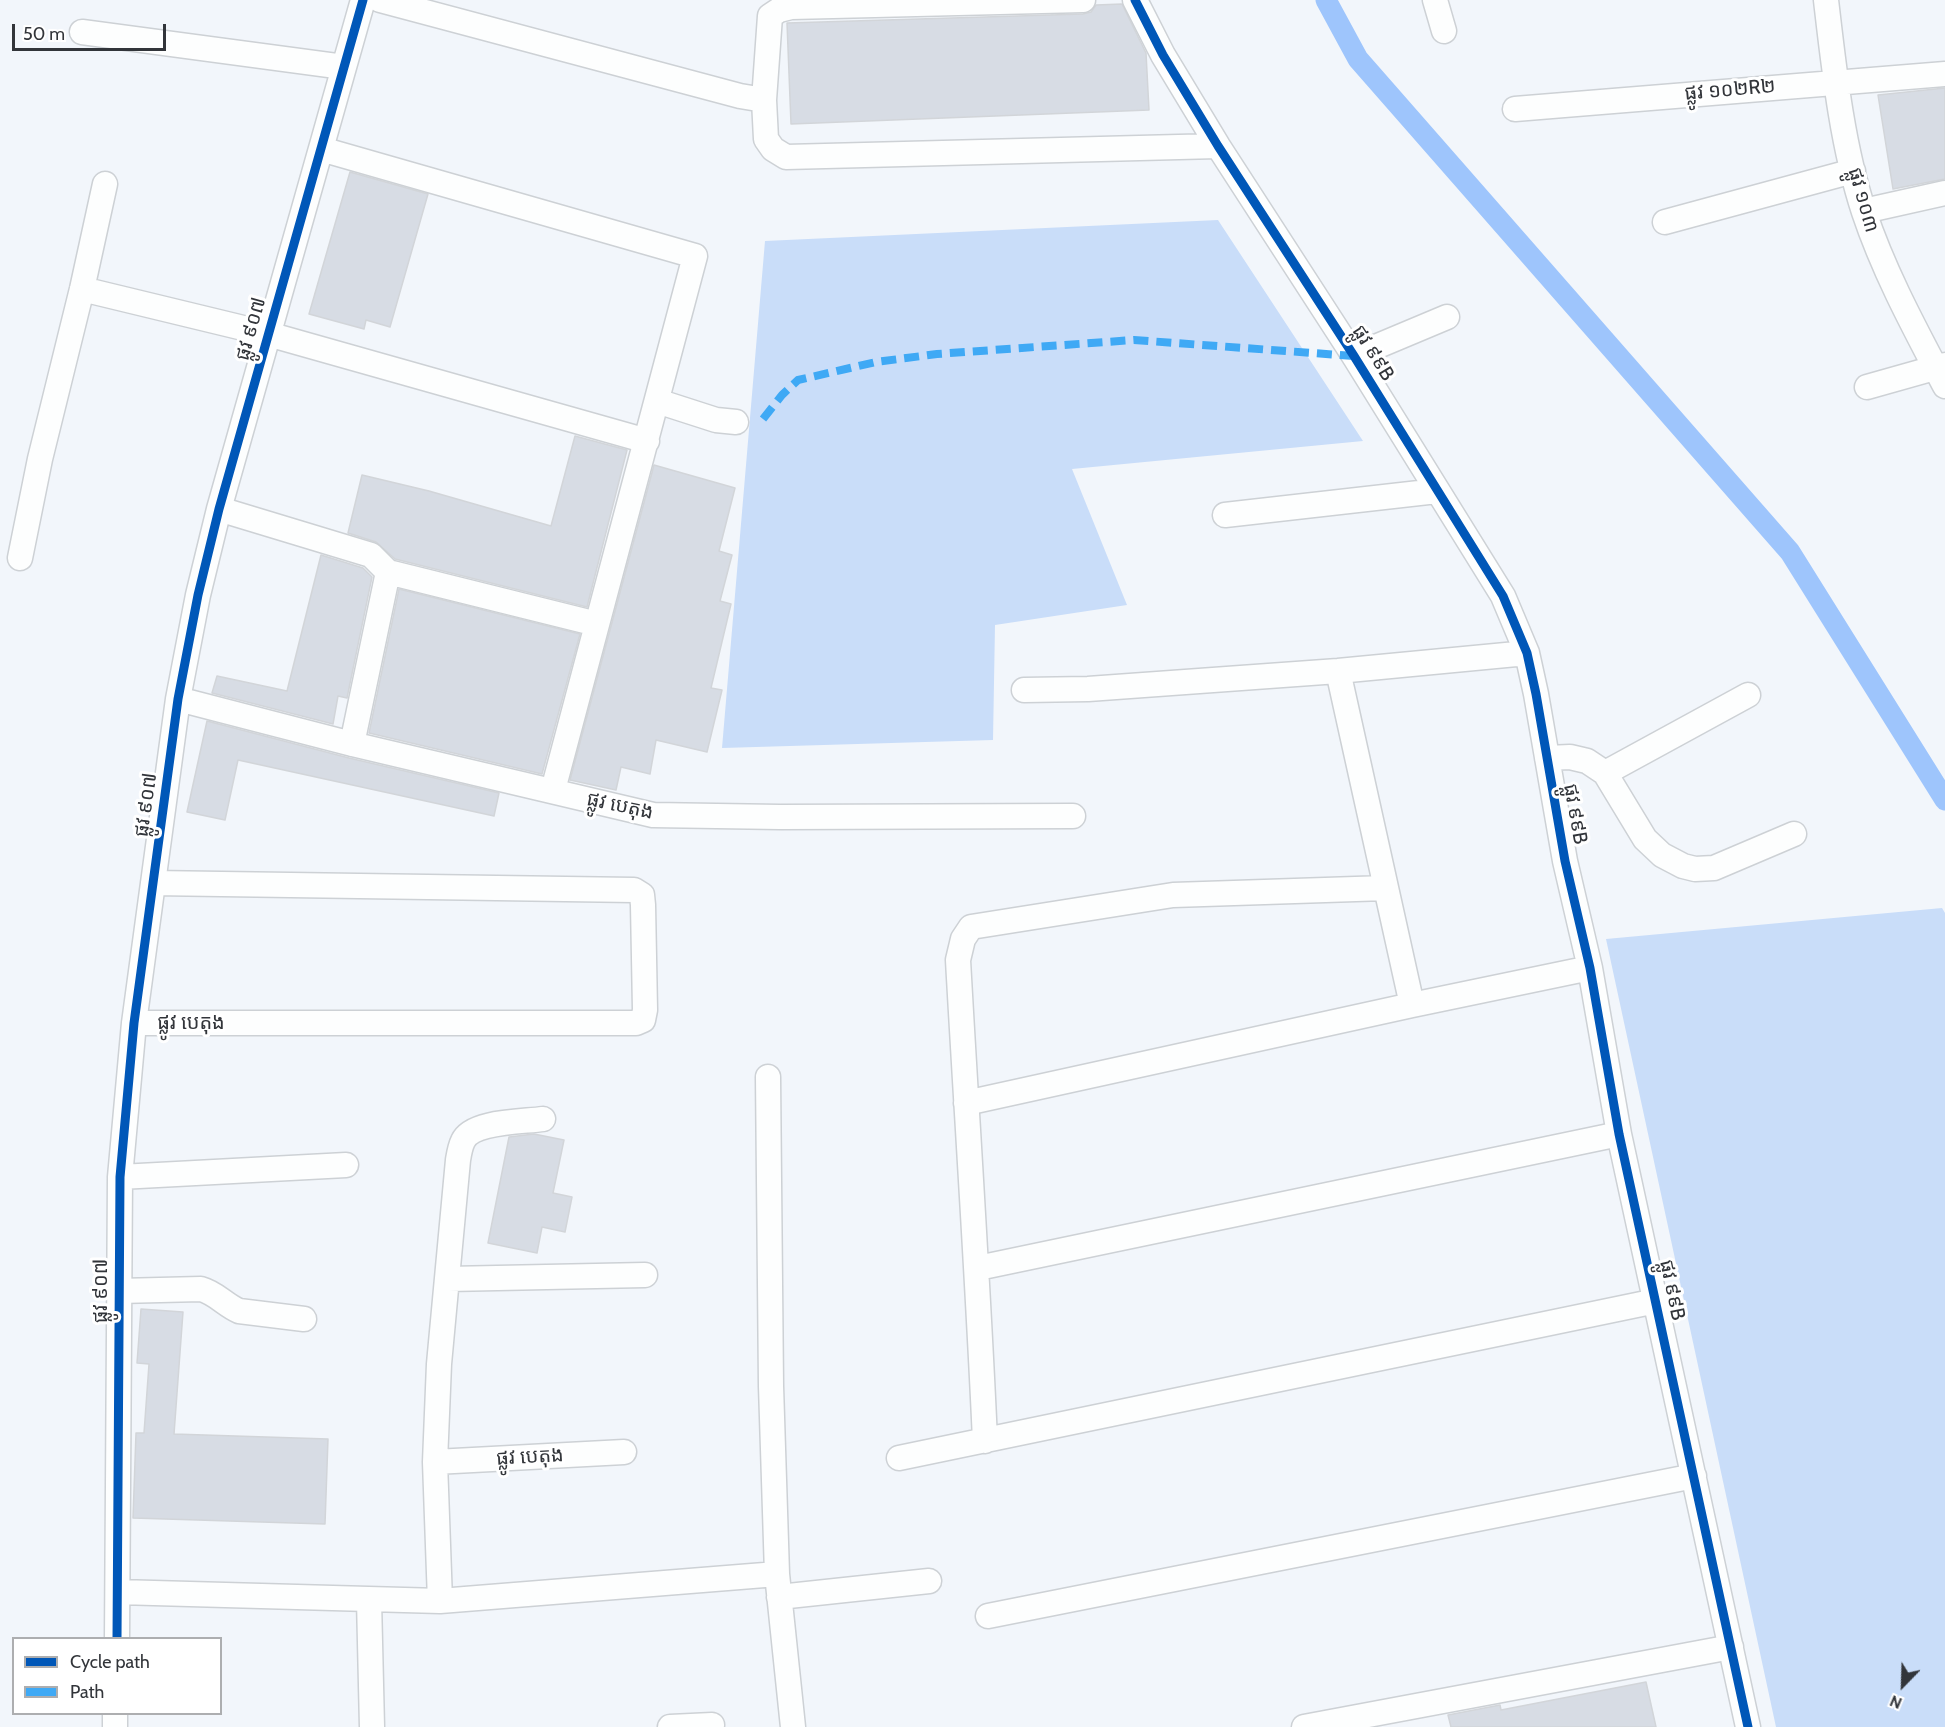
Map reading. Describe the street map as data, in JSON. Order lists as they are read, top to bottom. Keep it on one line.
{"streets":{"street":["ផ្លូវ ១០២R២","ផ្លូវ ១០៣","ផ្លូវ ៩០៧","ផ្លូវ ៩៩B","ផ្លូវ បេតុង"]},"crossings":[["ផ្លូវ ១០២R២","ផ្លូវ ១០៣"],["ផ្លូវ ៩០៧","ផ្លូវ បេតុង"]],"legend":["Cycle path","Path"],"scale_bar":"50 m","north":"bottom left"}
